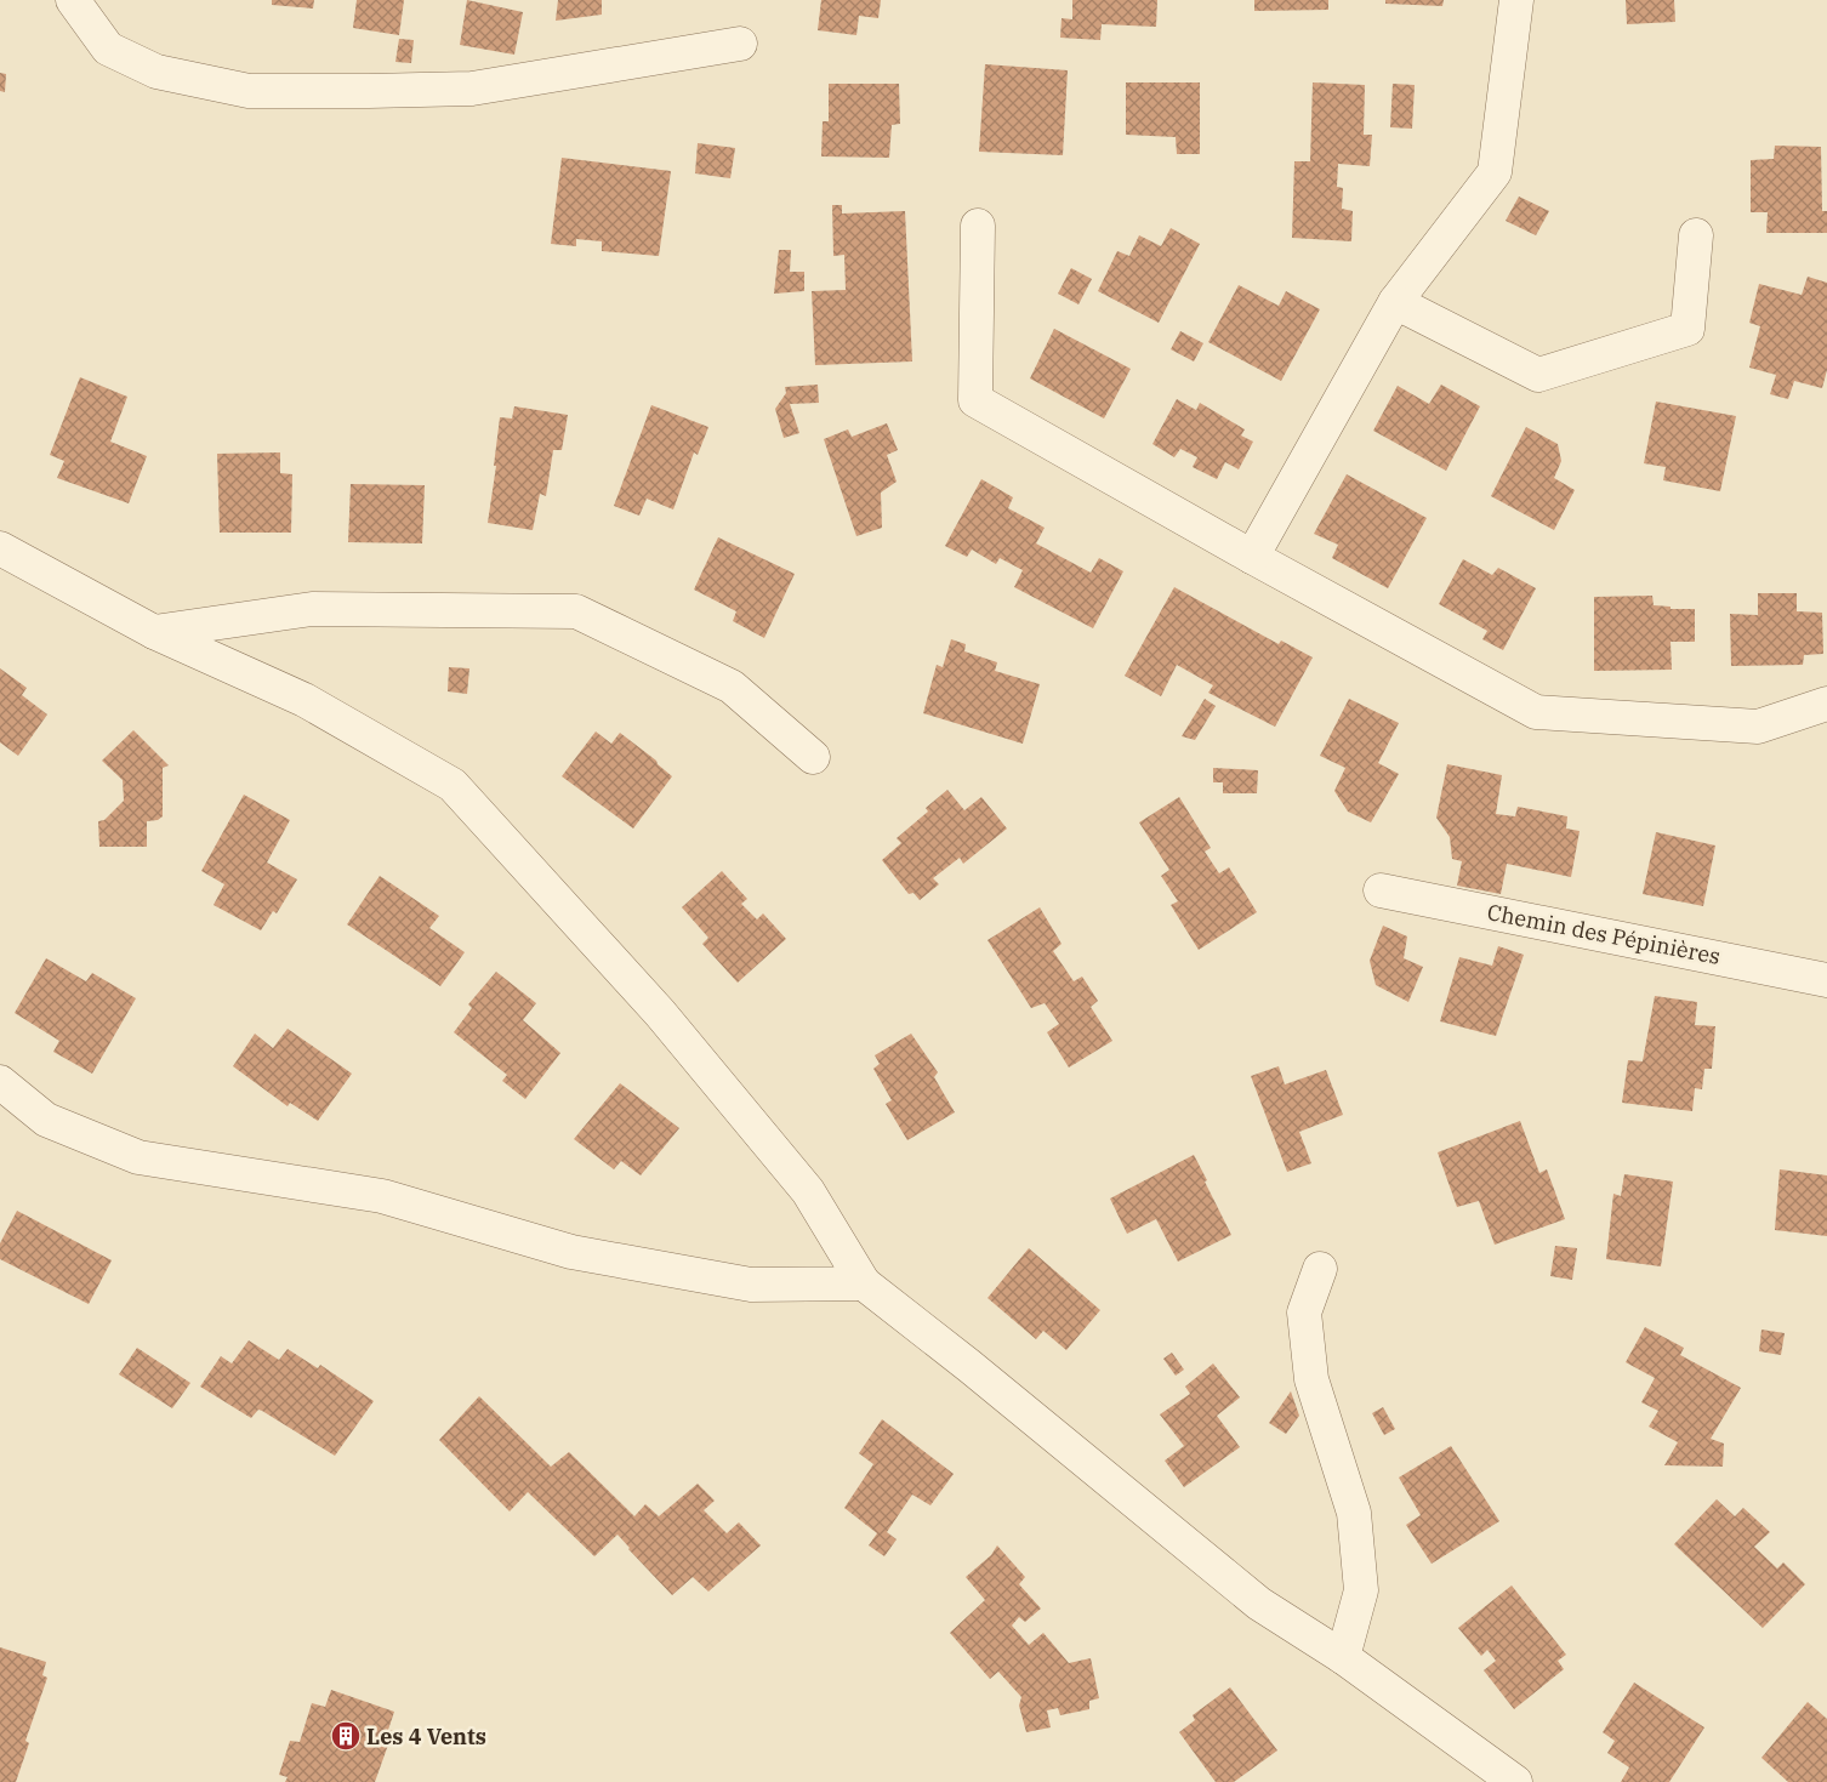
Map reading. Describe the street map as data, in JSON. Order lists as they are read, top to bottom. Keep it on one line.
{"streets":{"street":["Chemin des Pépinières"]},"places":{"building":["Les 4 Vents"]}}
